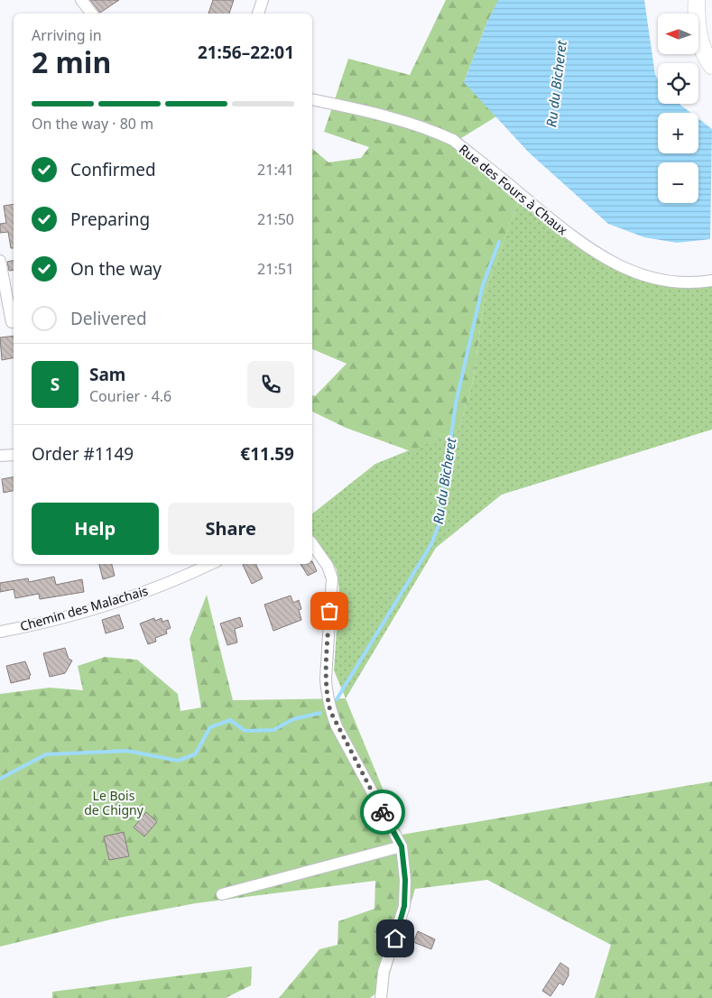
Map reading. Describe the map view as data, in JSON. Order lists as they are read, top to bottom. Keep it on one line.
{"streets":{"street":["Rue des Fours à Chaux","Chemin des Malachais"]},"water":["Ru du Bicheret"],"parks":["Le Bois de Chigny"],"north":"left","page":{"map_buttons":["+","−"],"heading":["2 min","Arriving in","21:56–22:01"],"panel":["Sam","Courier · 4.6","Order #1149","€11.59"],"bar":"On the way · 80 m","list":[["Confirmed","21:41"],["Preparing","21:50"],["On the way","21:51"],"Delivered"],"round":"S","buttons":["Help","Share"]}}
